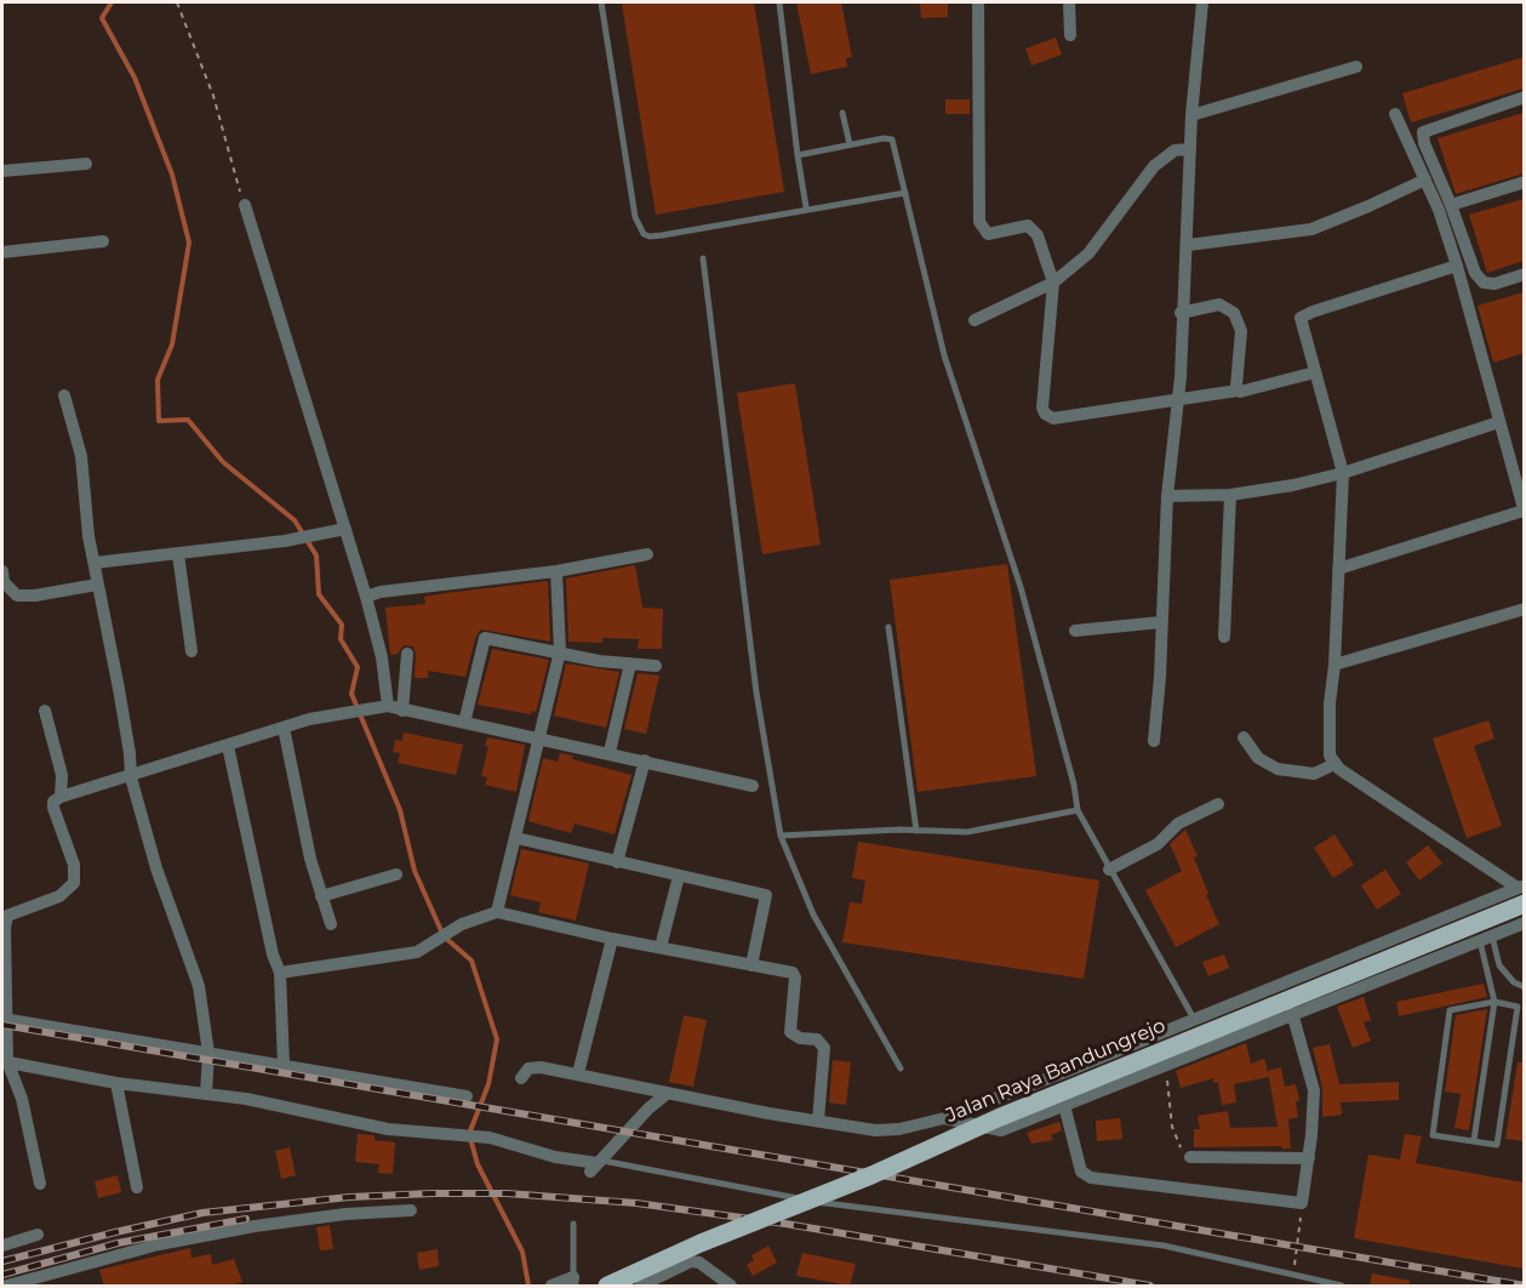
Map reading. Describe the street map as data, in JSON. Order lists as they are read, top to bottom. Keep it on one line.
{"streets":{"main road":["Jalan Raya Bandungrejo"]}}
